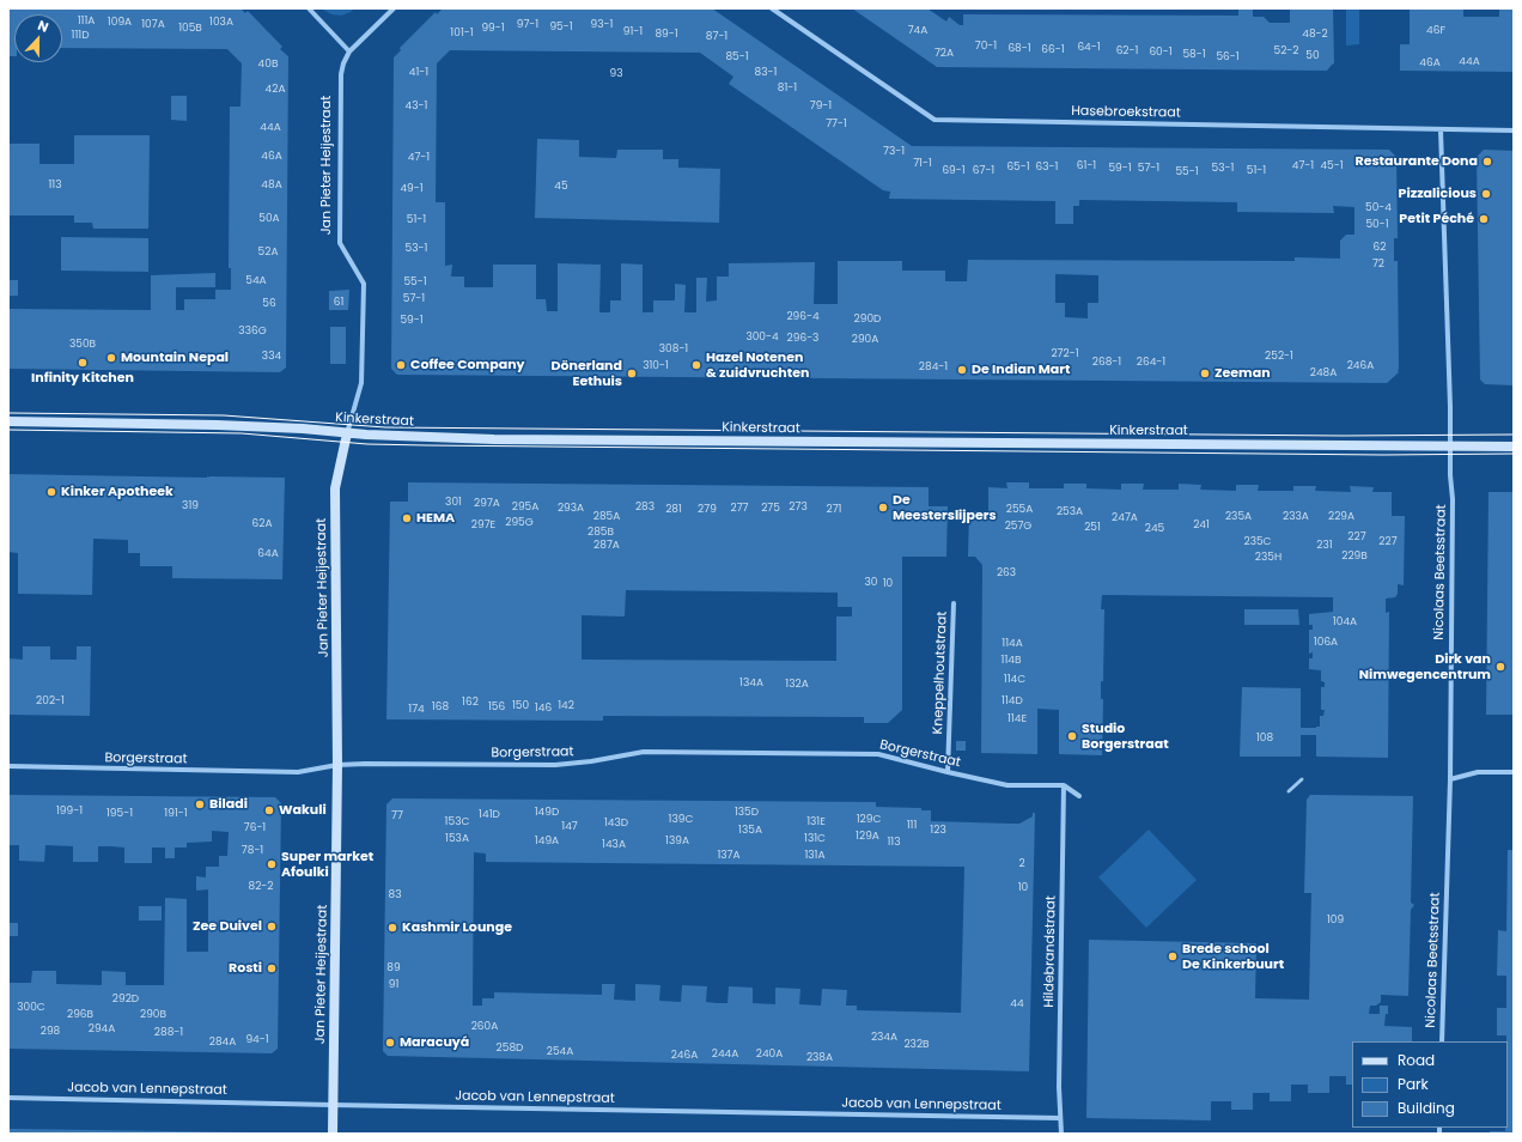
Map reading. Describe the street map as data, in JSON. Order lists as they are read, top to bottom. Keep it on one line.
{"streets":{"street":["Hasebroekstraat","Jan Pieter Heijestraat","Kinkerstraat","Nicolaas Beetsstraat","Kneppelhoutstraat","Borgerstraat","Hildebrandstraat","Jacob van Lennepstraat"]},"crossings":[["Hasebroekstraat","Nicolaas Beetsstraat"],["Jan Pieter Heijestraat","Kinkerstraat"],["Jan Pieter Heijestraat","Borgerstraat"],["Jan Pieter Heijestraat","Jacob van Lennepstraat"],["Kinkerstraat","Nicolaas Beetsstraat"],["Kneppelhoutstraat","Borgerstraat"],["Borgerstraat","Hildebrandstraat"],["Hildebrandstraat","Jacob van Lennepstraat"]],"places":["Restaurante Dona","Pizzalicious","Petit Péché","Mountain Nepal","Infinity Kitchen","Coffee Company","Hazel Notenen & zuidvruchten","De Indian Mart","Dönerland Eethuis","Zeeman","Kinker Apotheek","De Meesterslijpers","HEMA","Dirk van Nimwegencentrum","Studio Borgerstraat","Biladi","Wakuli","Super market Afoulki","Zee Duivel","Kashmir Lounge","Brede school De Kinkerbuurt","Rosti","Maracuyá"],"house_numbers":["111A","109A","103A","107A","97-1","93-1","95-1","105B","99-1","74A","46F","91-1","101-1","89-1","48-2","111D","87-1","70-1","64-1","68-1","66-1","62-1","52-2","60-1","72A","58-1","50","85-1","56-1","44A","46A","40B","41-1","83-1","93","81-1","42A","43-1","79-1","77-1","44A","73-1","46A","47-1","71-1","61-1","47-1","45-1","65-1","63-1","59-1","57-1","53-1","69-1","67-1","51-1","55-1","113","48A","45","49-1","50-4","50A","51-1","50-1","62","53-1","52A","72","54A","55-1","57-1","61","56","296-4","290D","59-1","336G","300-4","296-3","290A","350B","308-1","272-1","334","252-1","268-1","264-1","310-1","246A","284-1","248A","301","297A","319","295A","283","273","293A","277","275","281","279","271","255A","253A","285A","235A","233A","229A","247A","295G","62A","297E","241","257G","251","245","285B","227","235C","227","287A","231","64A","229B","235H","263","30","10","104A","106A","114A","114B","114C","134A","132A","202-1","114D","162","150","142","168","156","146","174","114E","108","199-1","149D","135D","195-1","191-1","141D","77","139C","129C","153C","131E","143D","111","147","76-1","135A","123","129A","153A","131C","149A","139A","113","143A","78-1","137A","131A","2","82-2","10","83","109","89","91","292D","44","300C","296B","290B","260A","294A","298","288-1","234A","94-1","284A","232B","258D","254A","244A","240A","246A","238A"],"legend":["Road","Park","Building"],"north":"top"}
